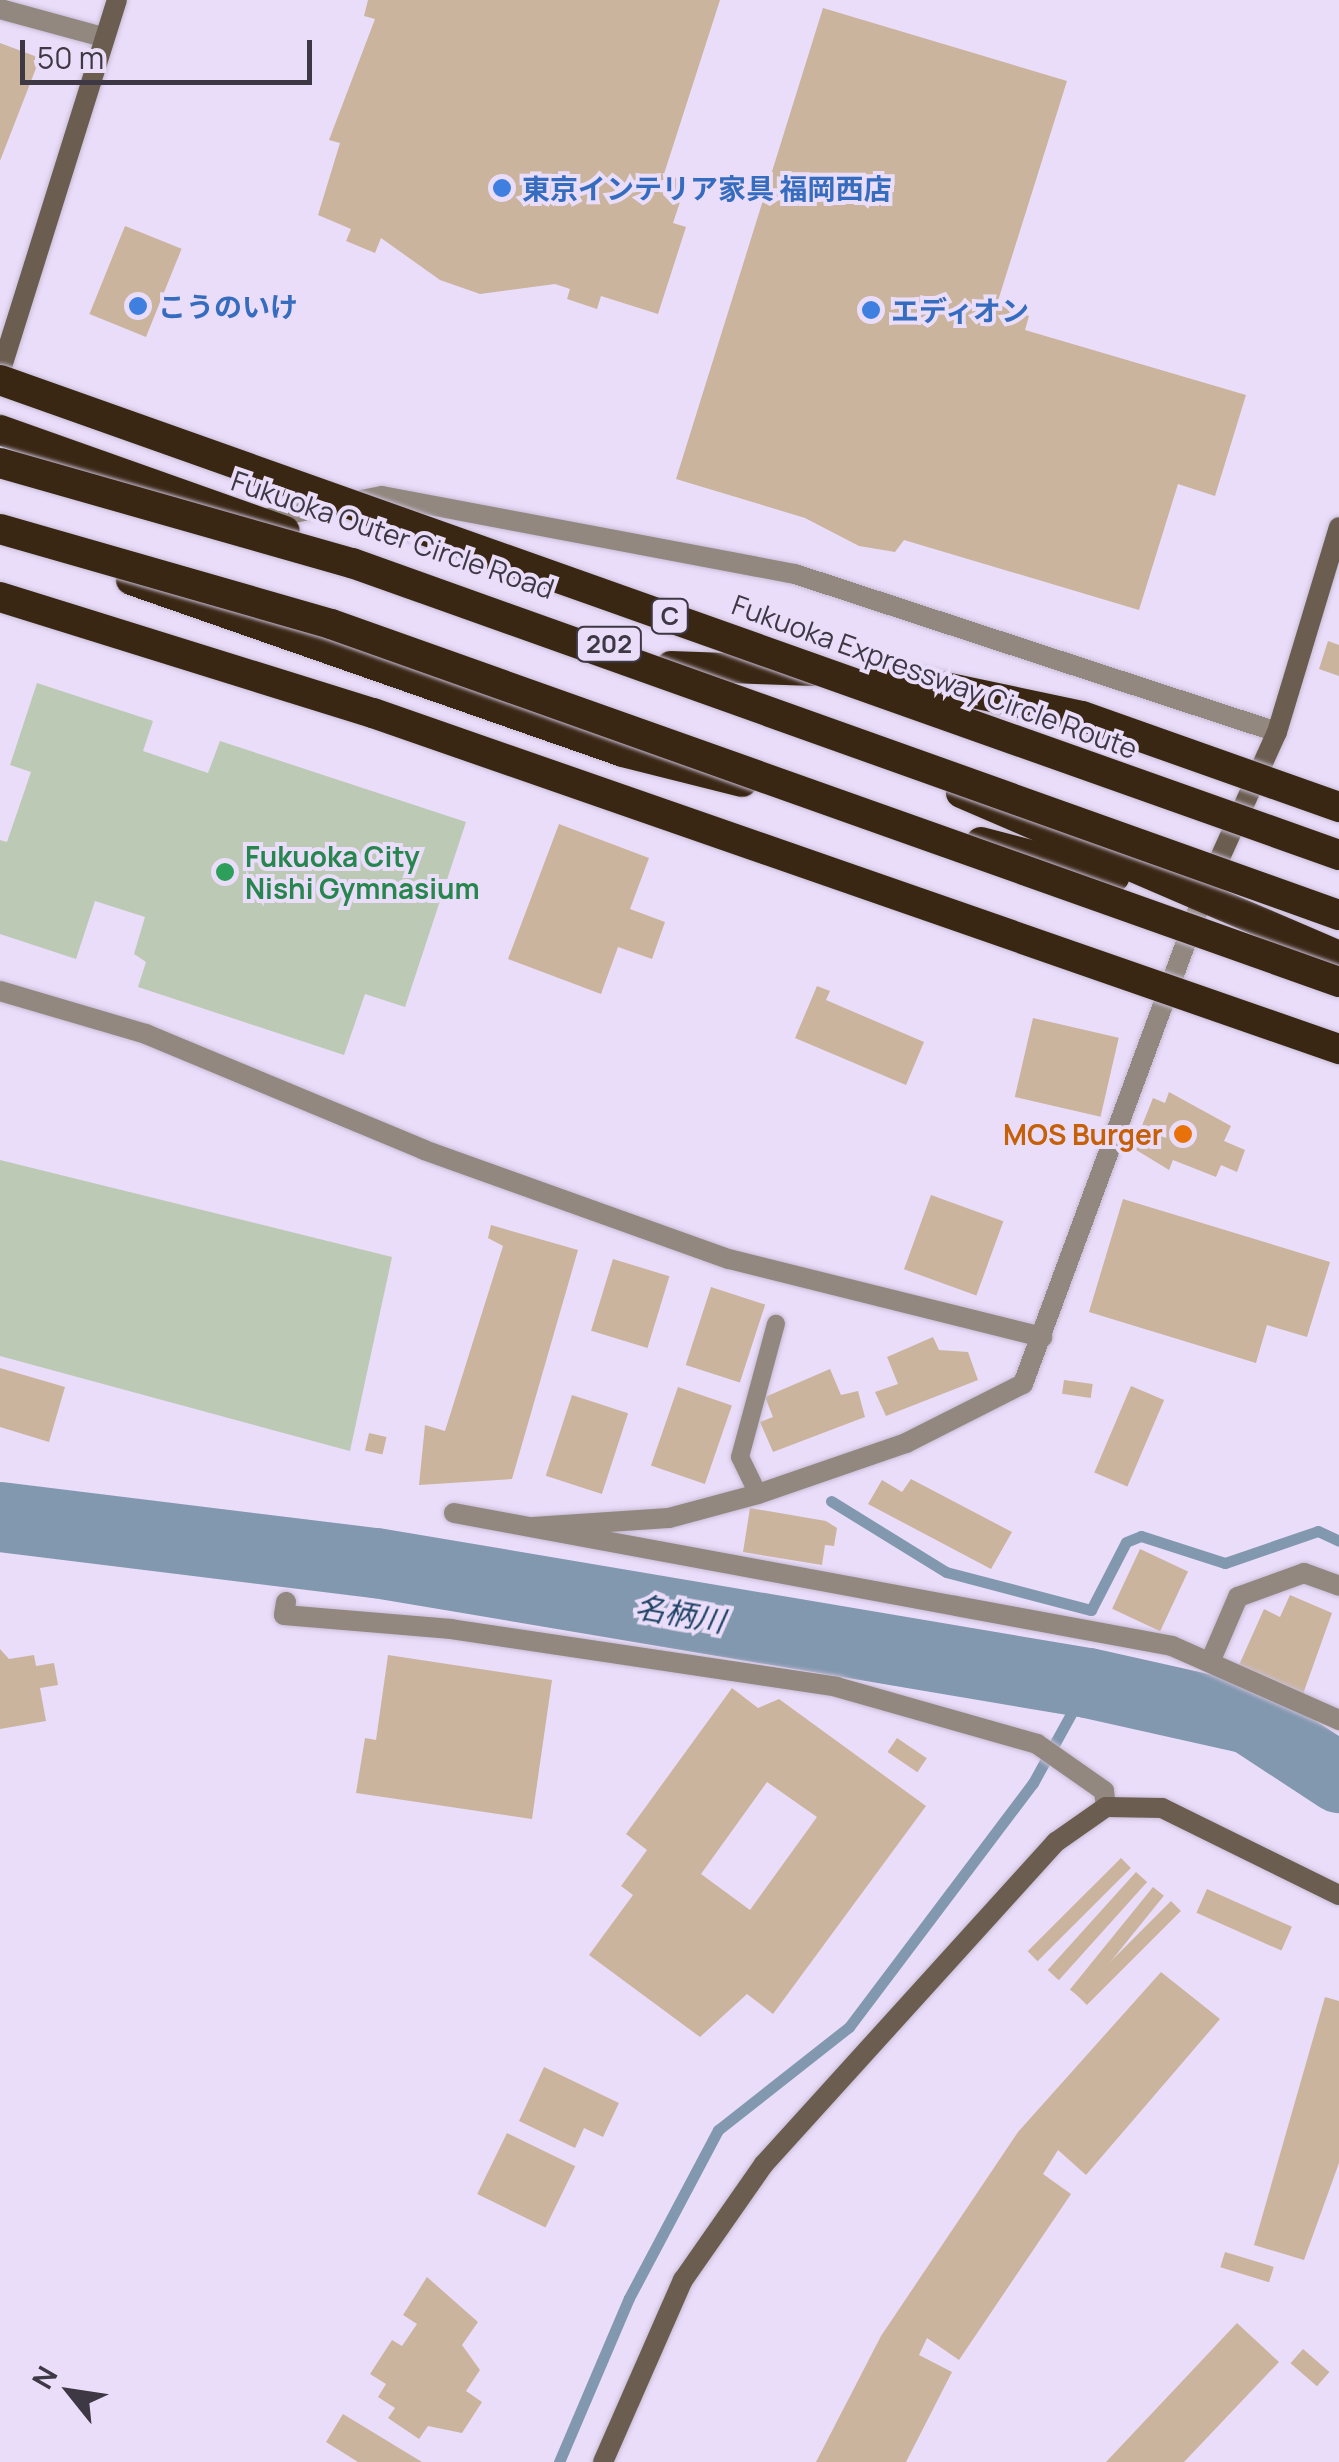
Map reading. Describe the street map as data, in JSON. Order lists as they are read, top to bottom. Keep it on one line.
{"streets":{"highway":["Fukuoka Outer Circle Road","C","202","Fukuoka Expressway Circle Route"]},"crossings":[["Fukuoka Outer Circle Road","202"]],"water":["名柄川"],"places":["東京インテリア家具 福岡西店","こうのいけ","エディオン","Fukuoka City Nishi Gymnasium","MOS Burger"],"scale_bar":"50 m","north":"top left"}
